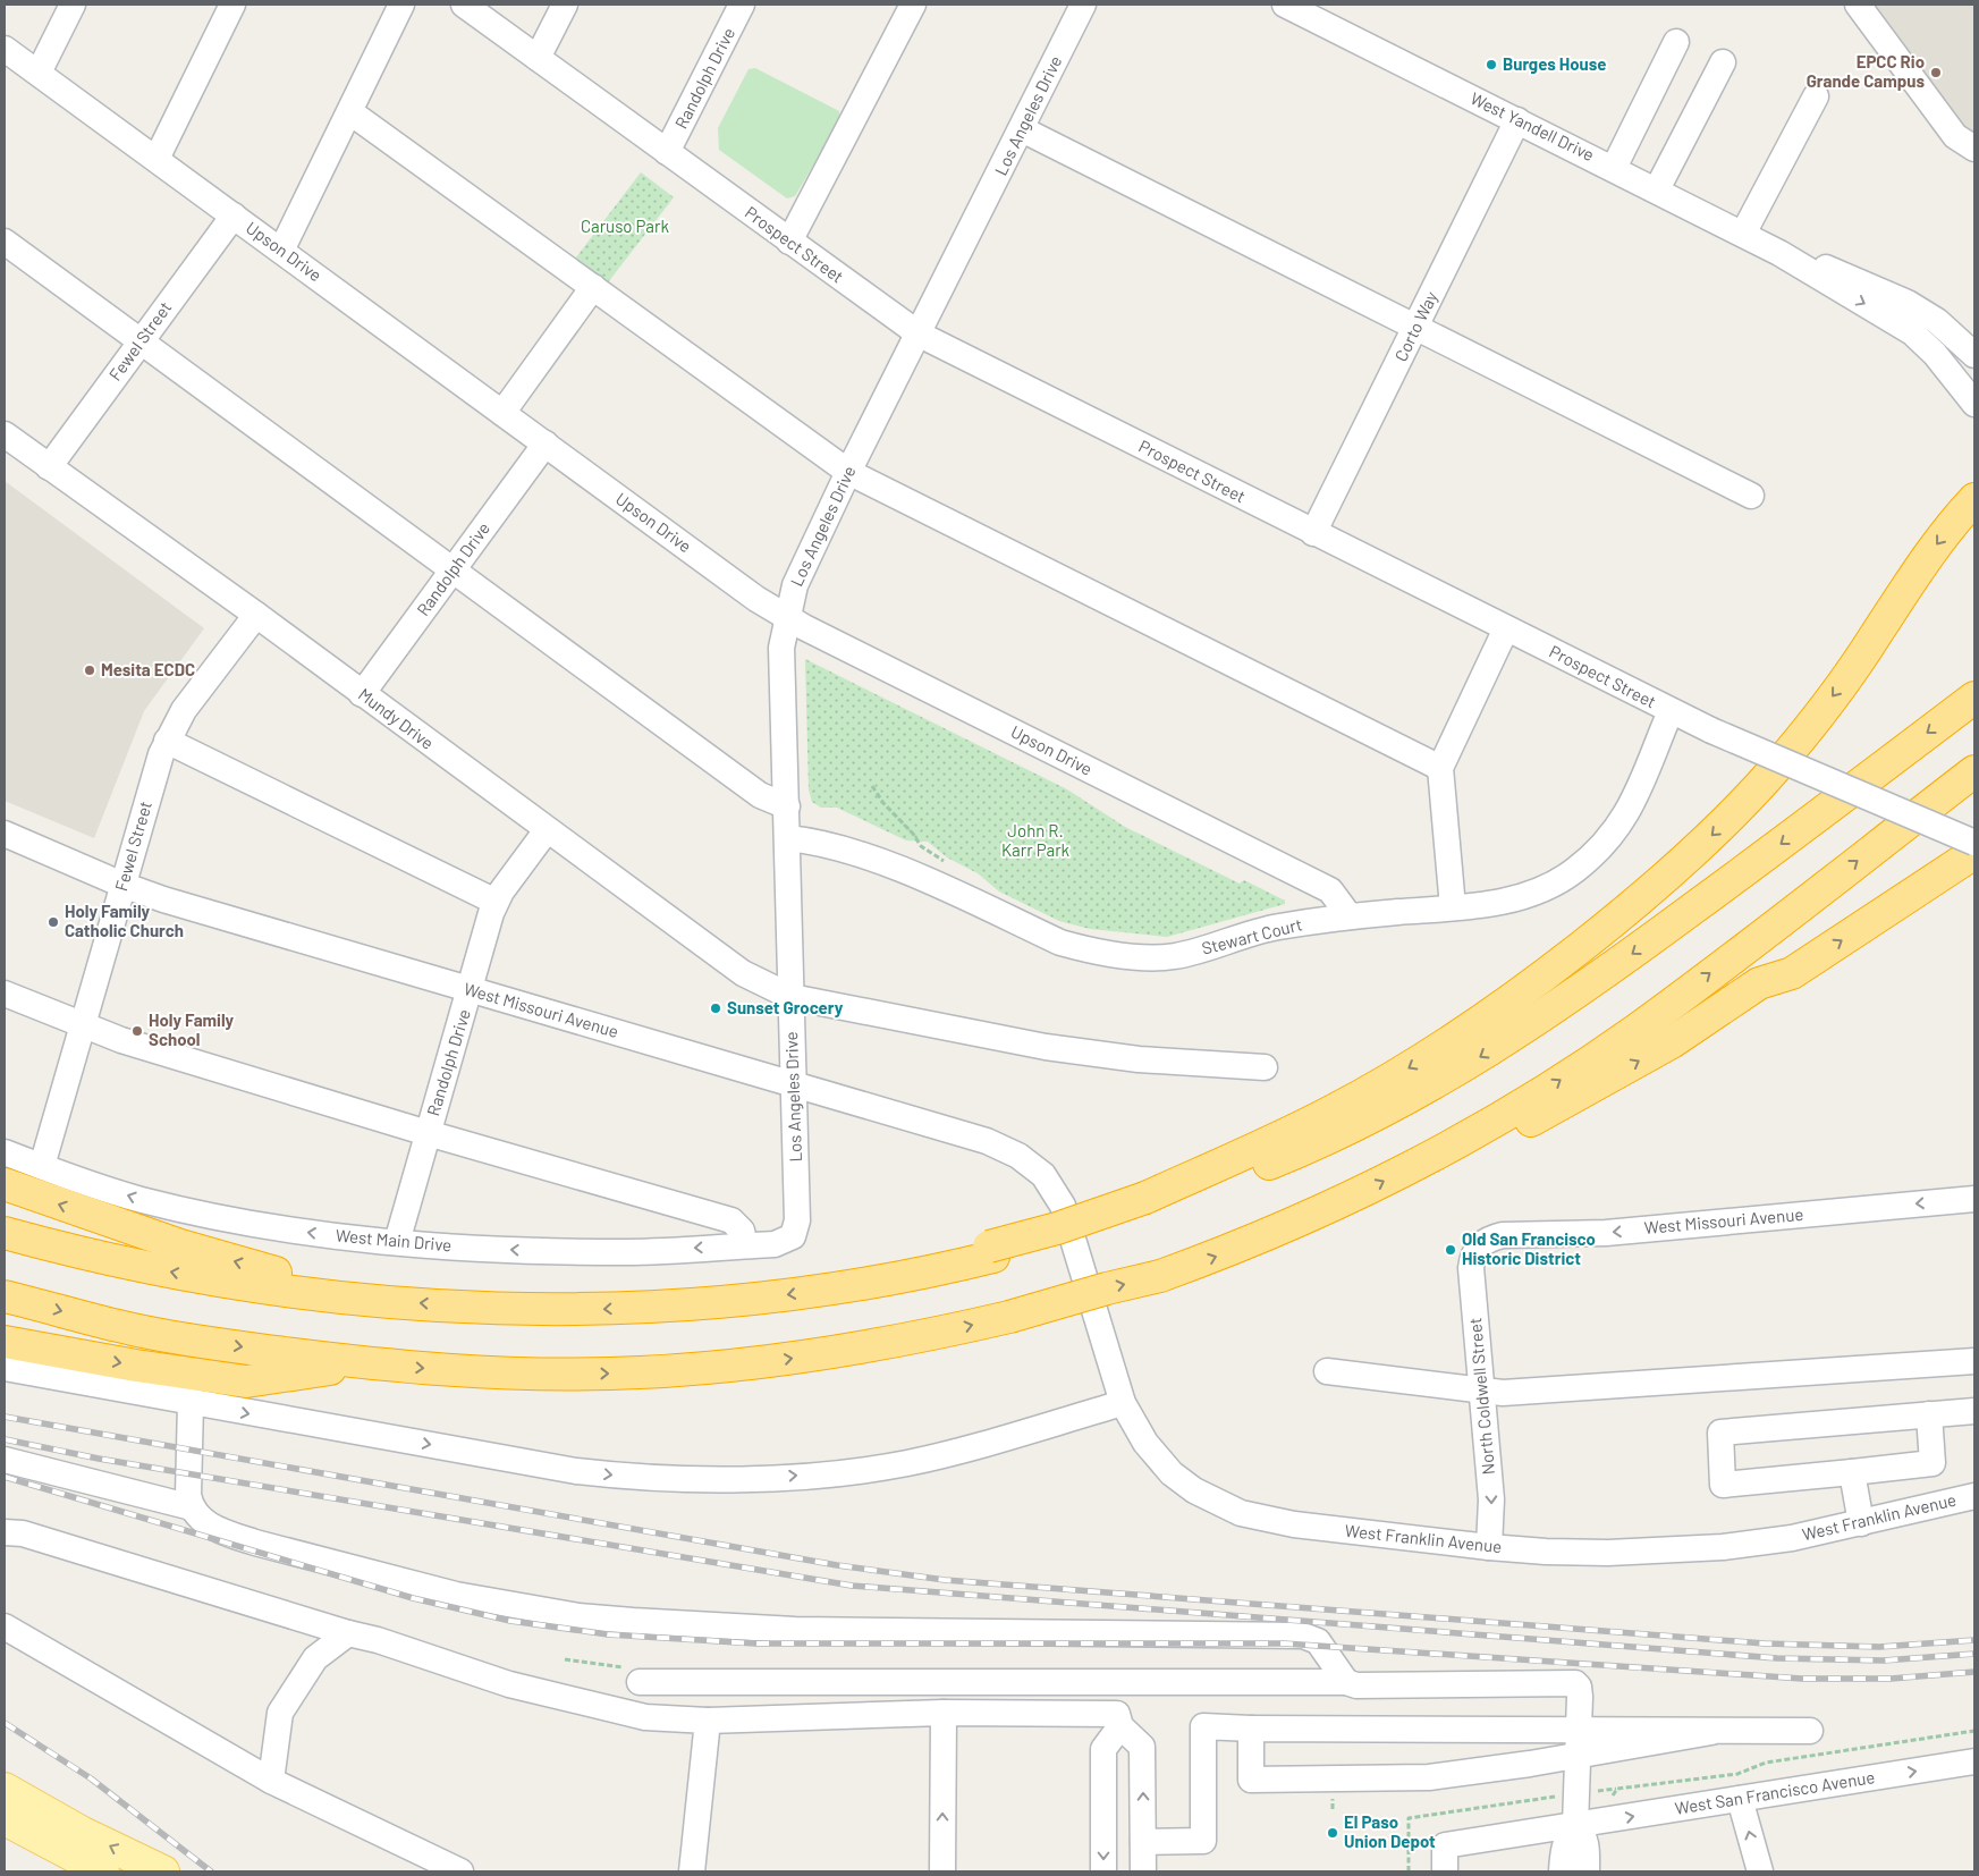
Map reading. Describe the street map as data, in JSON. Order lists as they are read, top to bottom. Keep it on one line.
{"streets":{"street":["Randolph Drive","Los Angeles Drive","West Yandell Drive","Prospect Street","Upson Drive","Corto Way","Fewel Street","Mundy Drive","Stewart Court","West Missouri Avenue","West Main Drive","North Coldwell Street","West Franklin Avenue","West San Francisco Avenue"]},"crossings":[["Randolph Drive","Prospect Street"],["Randolph Drive","Upson Drive"],["Randolph Drive","Mundy Drive"],["Randolph Drive","West Missouri Avenue"],["Randolph Drive","West Main Drive"],["Los Angeles Drive","Prospect Street"],["Los Angeles Drive","Upson Drive"],["Los Angeles Drive","Mundy Drive"],["Los Angeles Drive","Stewart Court"],["Los Angeles Drive","West Missouri Avenue"],["Los Angeles Drive","West Main Drive"],["West Yandell Drive","Corto Way"],["Prospect Street","Corto Way"],["Prospect Street","Stewart Court"],["Upson Drive","Fewel Street"],["Upson Drive","Stewart Court"],["Fewel Street","Mundy Drive"],["Fewel Street","West Missouri Avenue"],["Fewel Street","West Main Drive"],["West Missouri Avenue","North Coldwell Street"],["West Missouri Avenue","West Franklin Avenue"],["North Coldwell Street","West Franklin Avenue"]],"one_way":["North Coldwell Street"],"parks":["Caruso Park","John R. Karr Park"],"places":["Burges House","EPCC Rio Grande Campus","Mesita ECDC","Holy Family Catholic Church","Sunset Grocery","Holy Family School","Old San Francisco Historic District","El Paso Union Depot"]}
